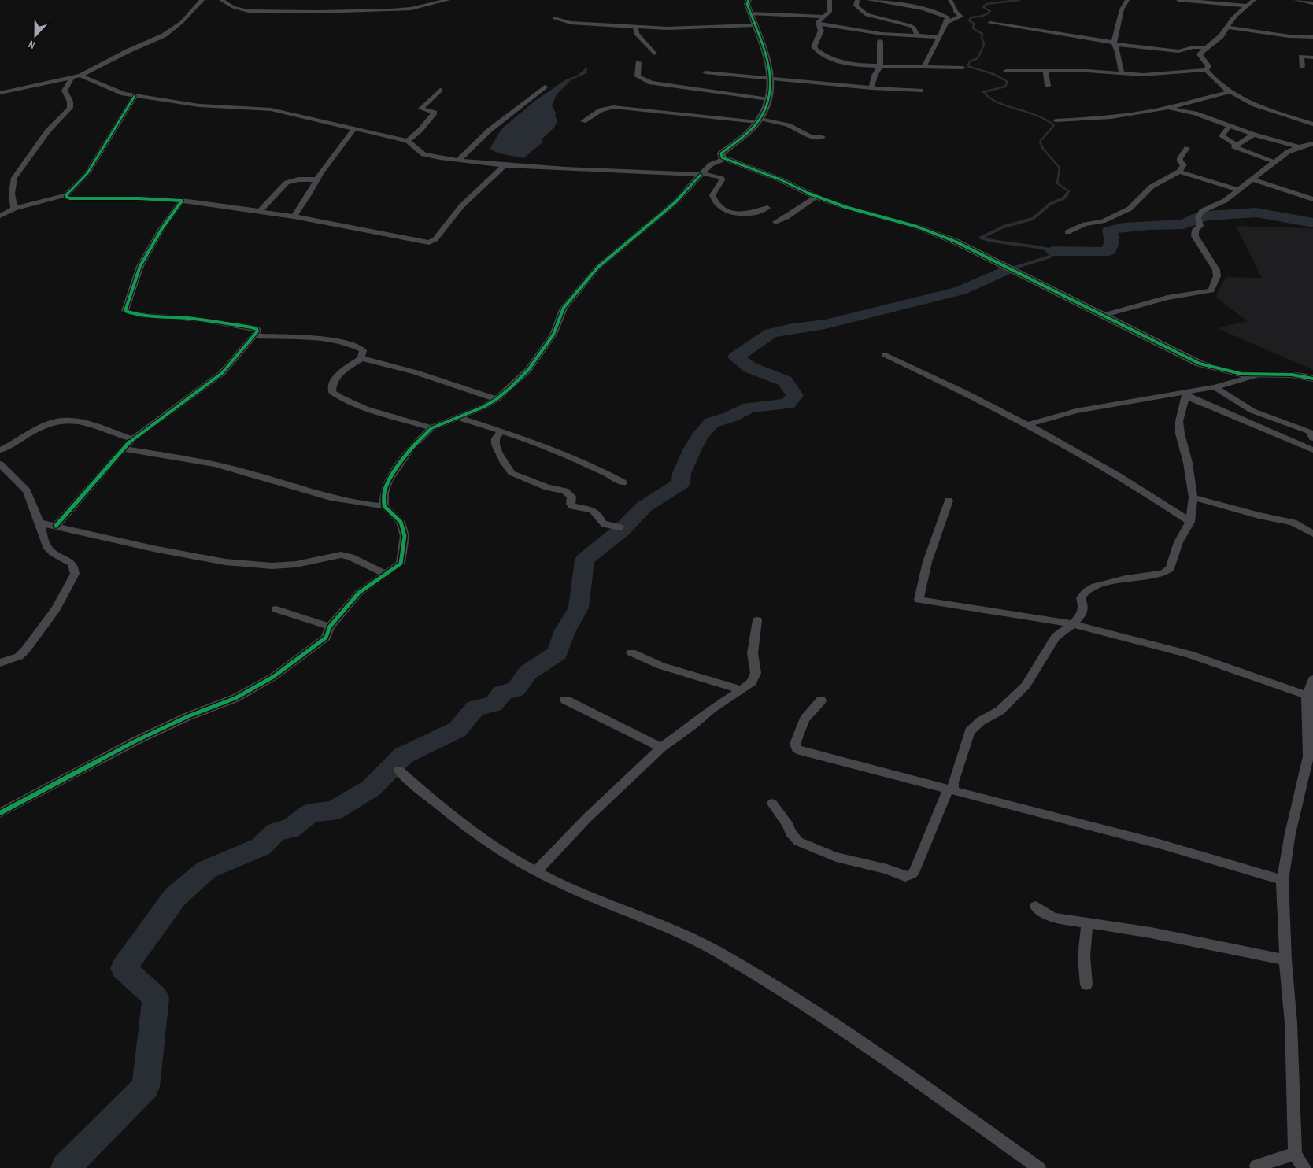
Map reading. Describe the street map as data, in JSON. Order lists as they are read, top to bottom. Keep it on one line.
{"north":"bottom"}
